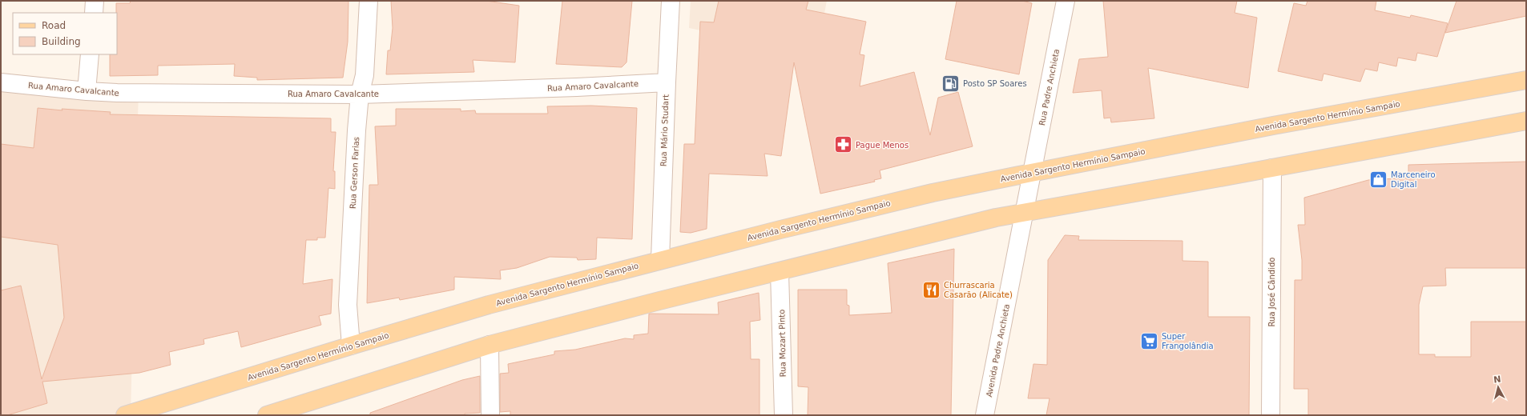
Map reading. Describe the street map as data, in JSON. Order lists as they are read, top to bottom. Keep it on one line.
{"streets":{"main road":["Avenida Sargento Hermínio Sampaio"],"street":["Rua Amaro Cavalcante","Rua Padre Anchieta","Rua Mário Studart","Rua Gerson Farias","Rua José Cândido","Rua Mozart Pinto","Avenida Padre Anchieta"]},"crossings":[["Rua Amaro Cavalcante","Rua Mário Studart"],["Rua Amaro Cavalcante","Rua Gerson Farias"],["Rua Padre Anchieta","Avenida Sargento Hermínio Sampaio"],["Rua Padre Anchieta","Avenida Padre Anchieta"],["Avenida Sargento Hermínio Sampaio","Rua Mário Studart"],["Avenida Sargento Hermínio Sampaio","Rua Gerson Farias"],["Avenida Sargento Hermínio Sampaio","Avenida Padre Anchieta"]],"places":{"fuel station":["Posto SP Soares"],"pharmacy":["Pague Menos"],"shop":["Marceneiro Digital"],"restaurant":["Churrascaria Casarão (Alicate)"],"supermarket":["Super Frangolândia"]},"legend":["Road","Building"],"north":"top"}
